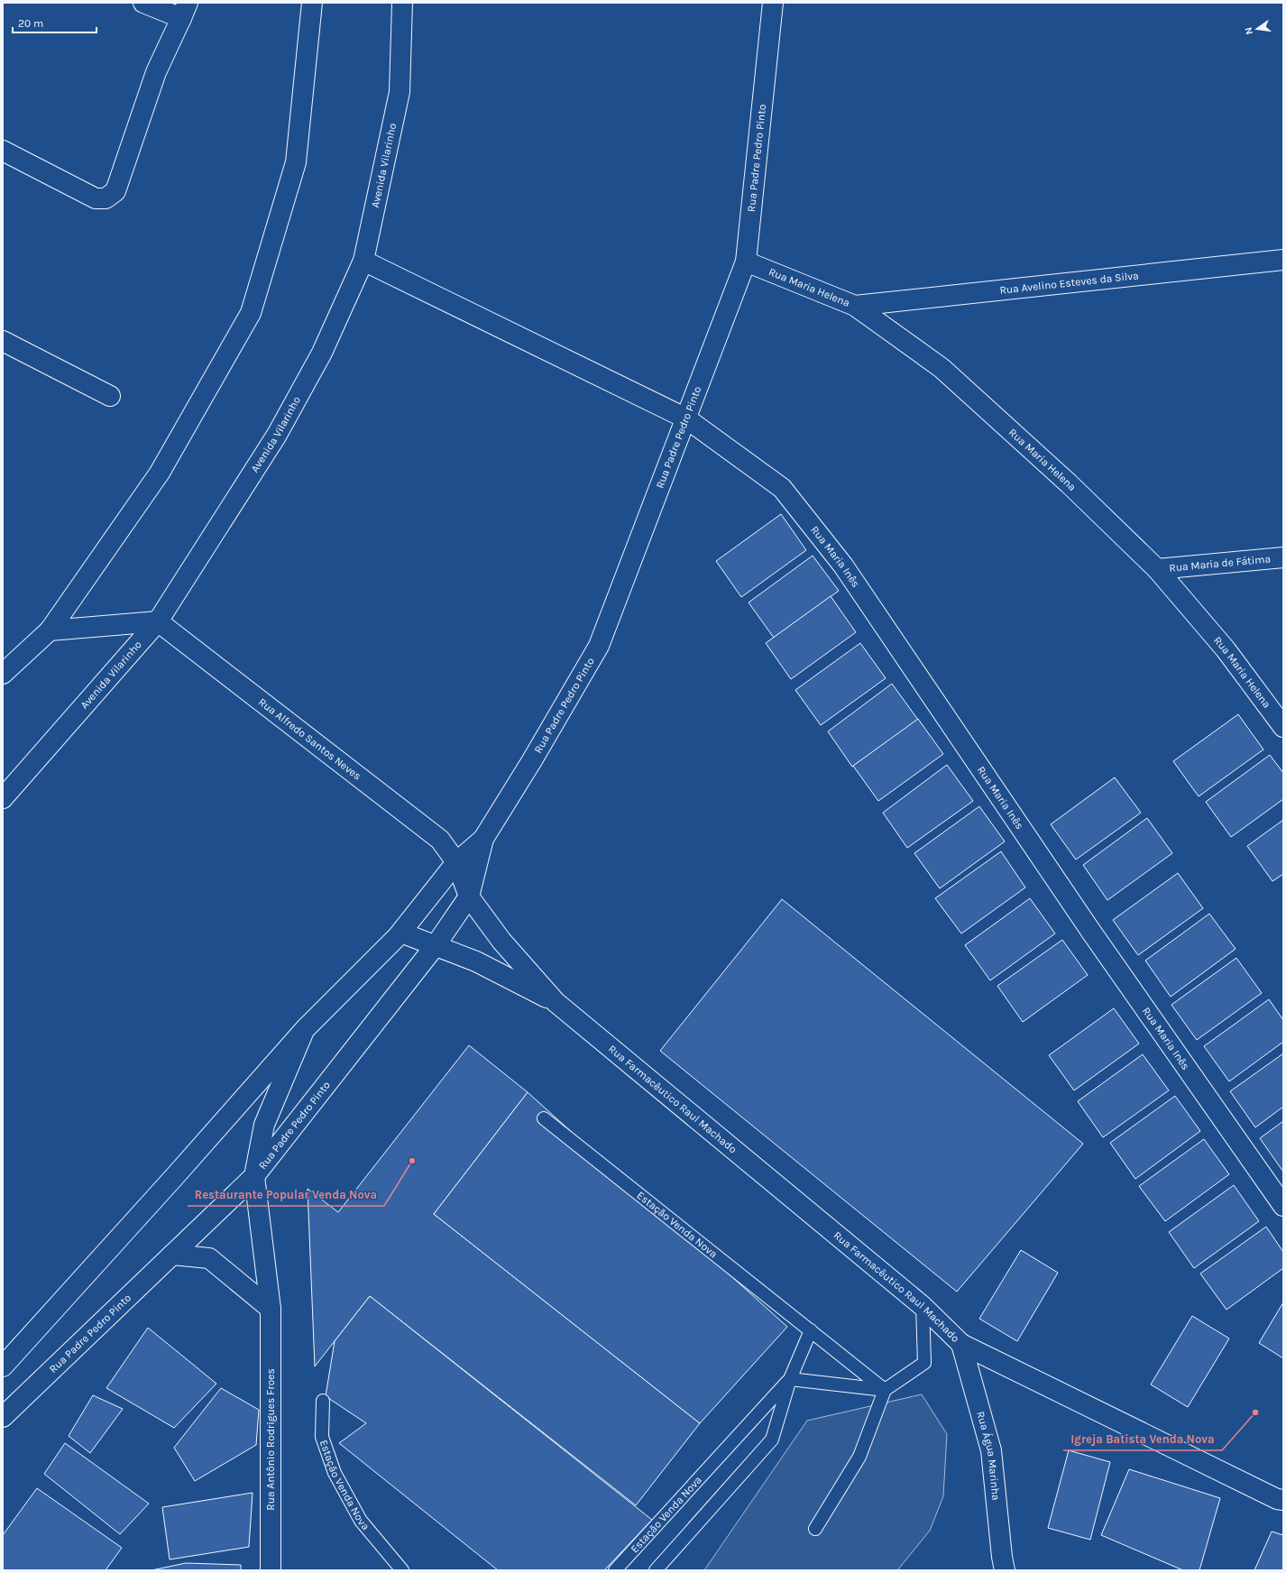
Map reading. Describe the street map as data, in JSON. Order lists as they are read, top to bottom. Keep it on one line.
{"streets":{"main road":["Rua Padre Pedro Pinto","Avenida Vilarinho","Rua Avelino Esteves da Silva","Rua Maria Helena","Rua Maria Inês","Rua Maria de Fátima","Rua Alfredo Santos Neves","Rua Farmacêutico Raul Machado","Rua Antônio Rodrigues Froes","Rua Água Marinha"],"lane":["Estação Venda Nova"]},"crossings":[["Rua Padre Pedro Pinto","Rua Maria Helena"],["Rua Padre Pedro Pinto","Rua Maria Inês"],["Rua Padre Pedro Pinto","Rua Alfredo Santos Neves"],["Rua Padre Pedro Pinto","Rua Farmacêutico Raul Machado"],["Rua Padre Pedro Pinto","Rua Antônio Rodrigues Froes"],["Avenida Vilarinho","Rua Maria Inês"],["Avenida Vilarinho","Rua Alfredo Santos Neves"],["Rua Avelino Esteves da Silva","Rua Maria Helena"],["Rua Maria Helena","Rua Maria de Fátima"],["Rua Alfredo Santos Neves","Rua Farmacêutico Raul Machado"],["Rua Farmacêutico Raul Machado","Rua Água Marinha"]],"places":["Restaurante Popular Venda Nova","Igreja Batista Venda Nova"],"scale_bar":"20 m","north":"left"}
